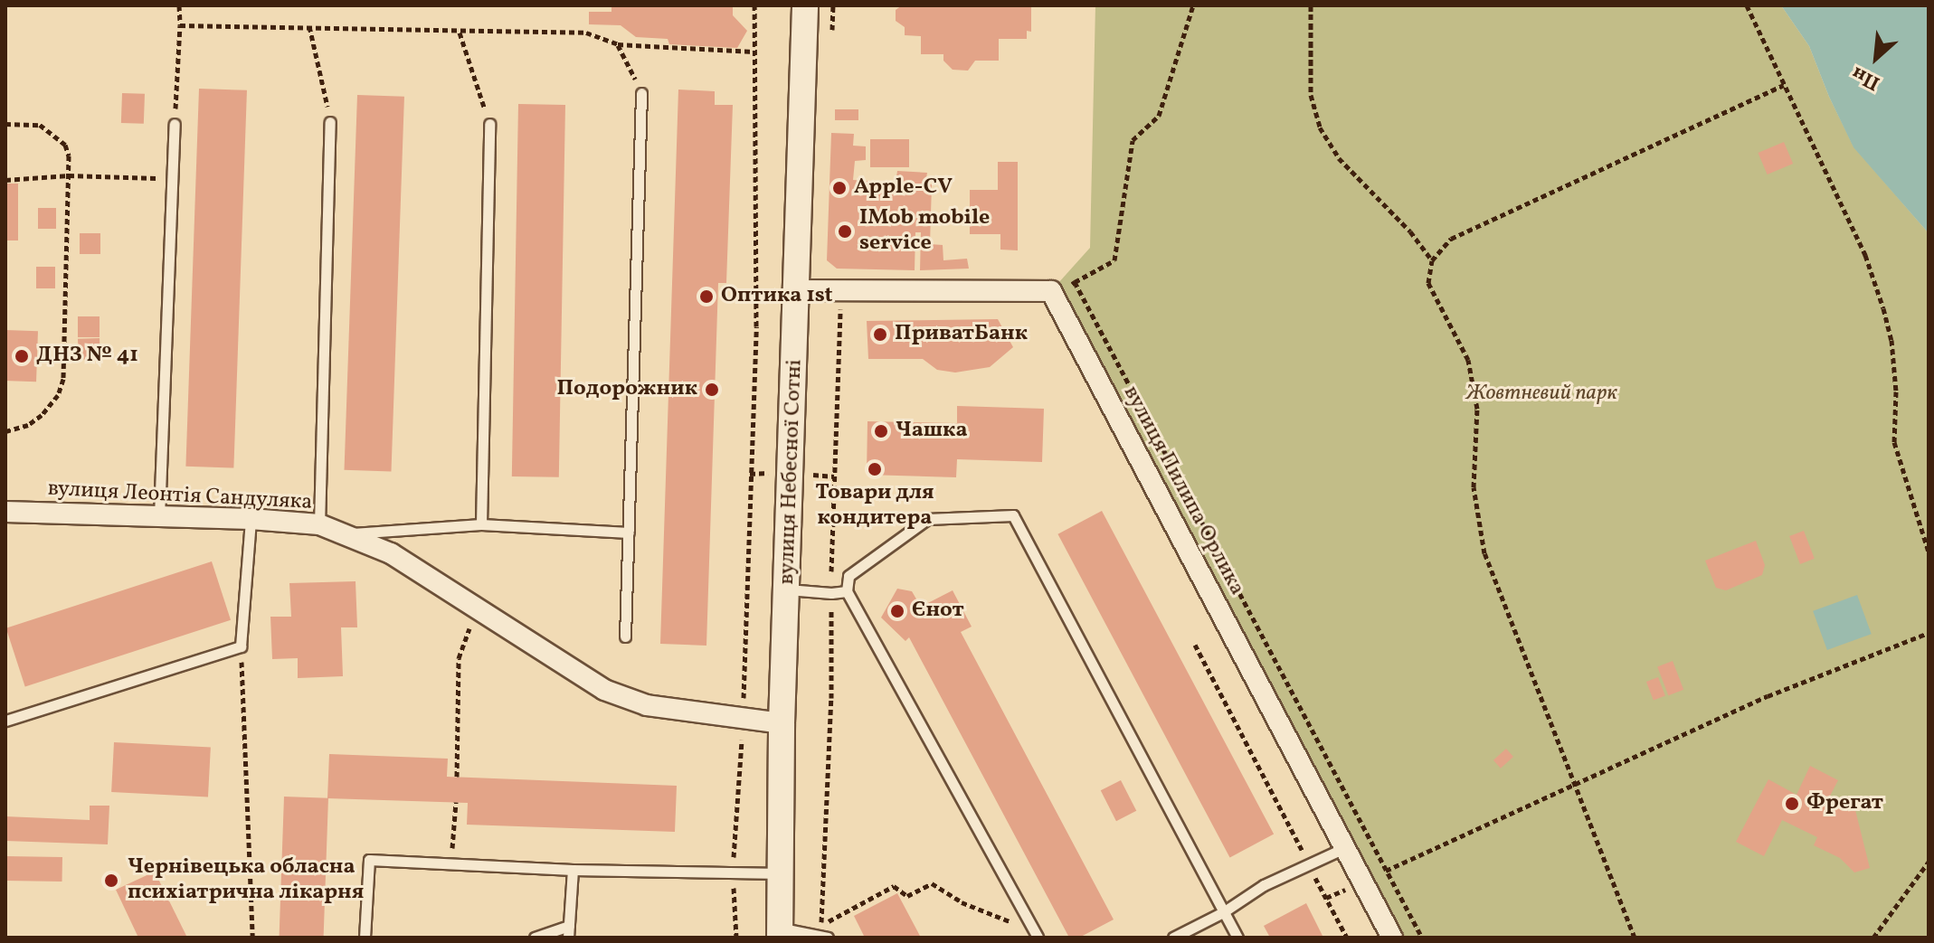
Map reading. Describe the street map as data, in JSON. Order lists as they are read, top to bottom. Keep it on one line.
{"streets":{"street":["вулиця Небесної Сотні","вулиця Пилипа Орлика","вулиця Леонтія Сандуляка"]},"crossings":[["вулиця Небесної Сотні","вулиця Пилипа Орлика"],["вулиця Небесної Сотні","вулиця Леонтія Сандуляка"]],"parks":["Жовтневий парк"],"places":["Apple-CV","IMob mobile service","Оптика 1st","ПриватБанк","ДНЗ № 41","Подорожник","Чашка","Товари для кондитера","Єнот","Фрегат","Чернівецька обласна психіатрична лікарня"],"north":"bottom left"}
